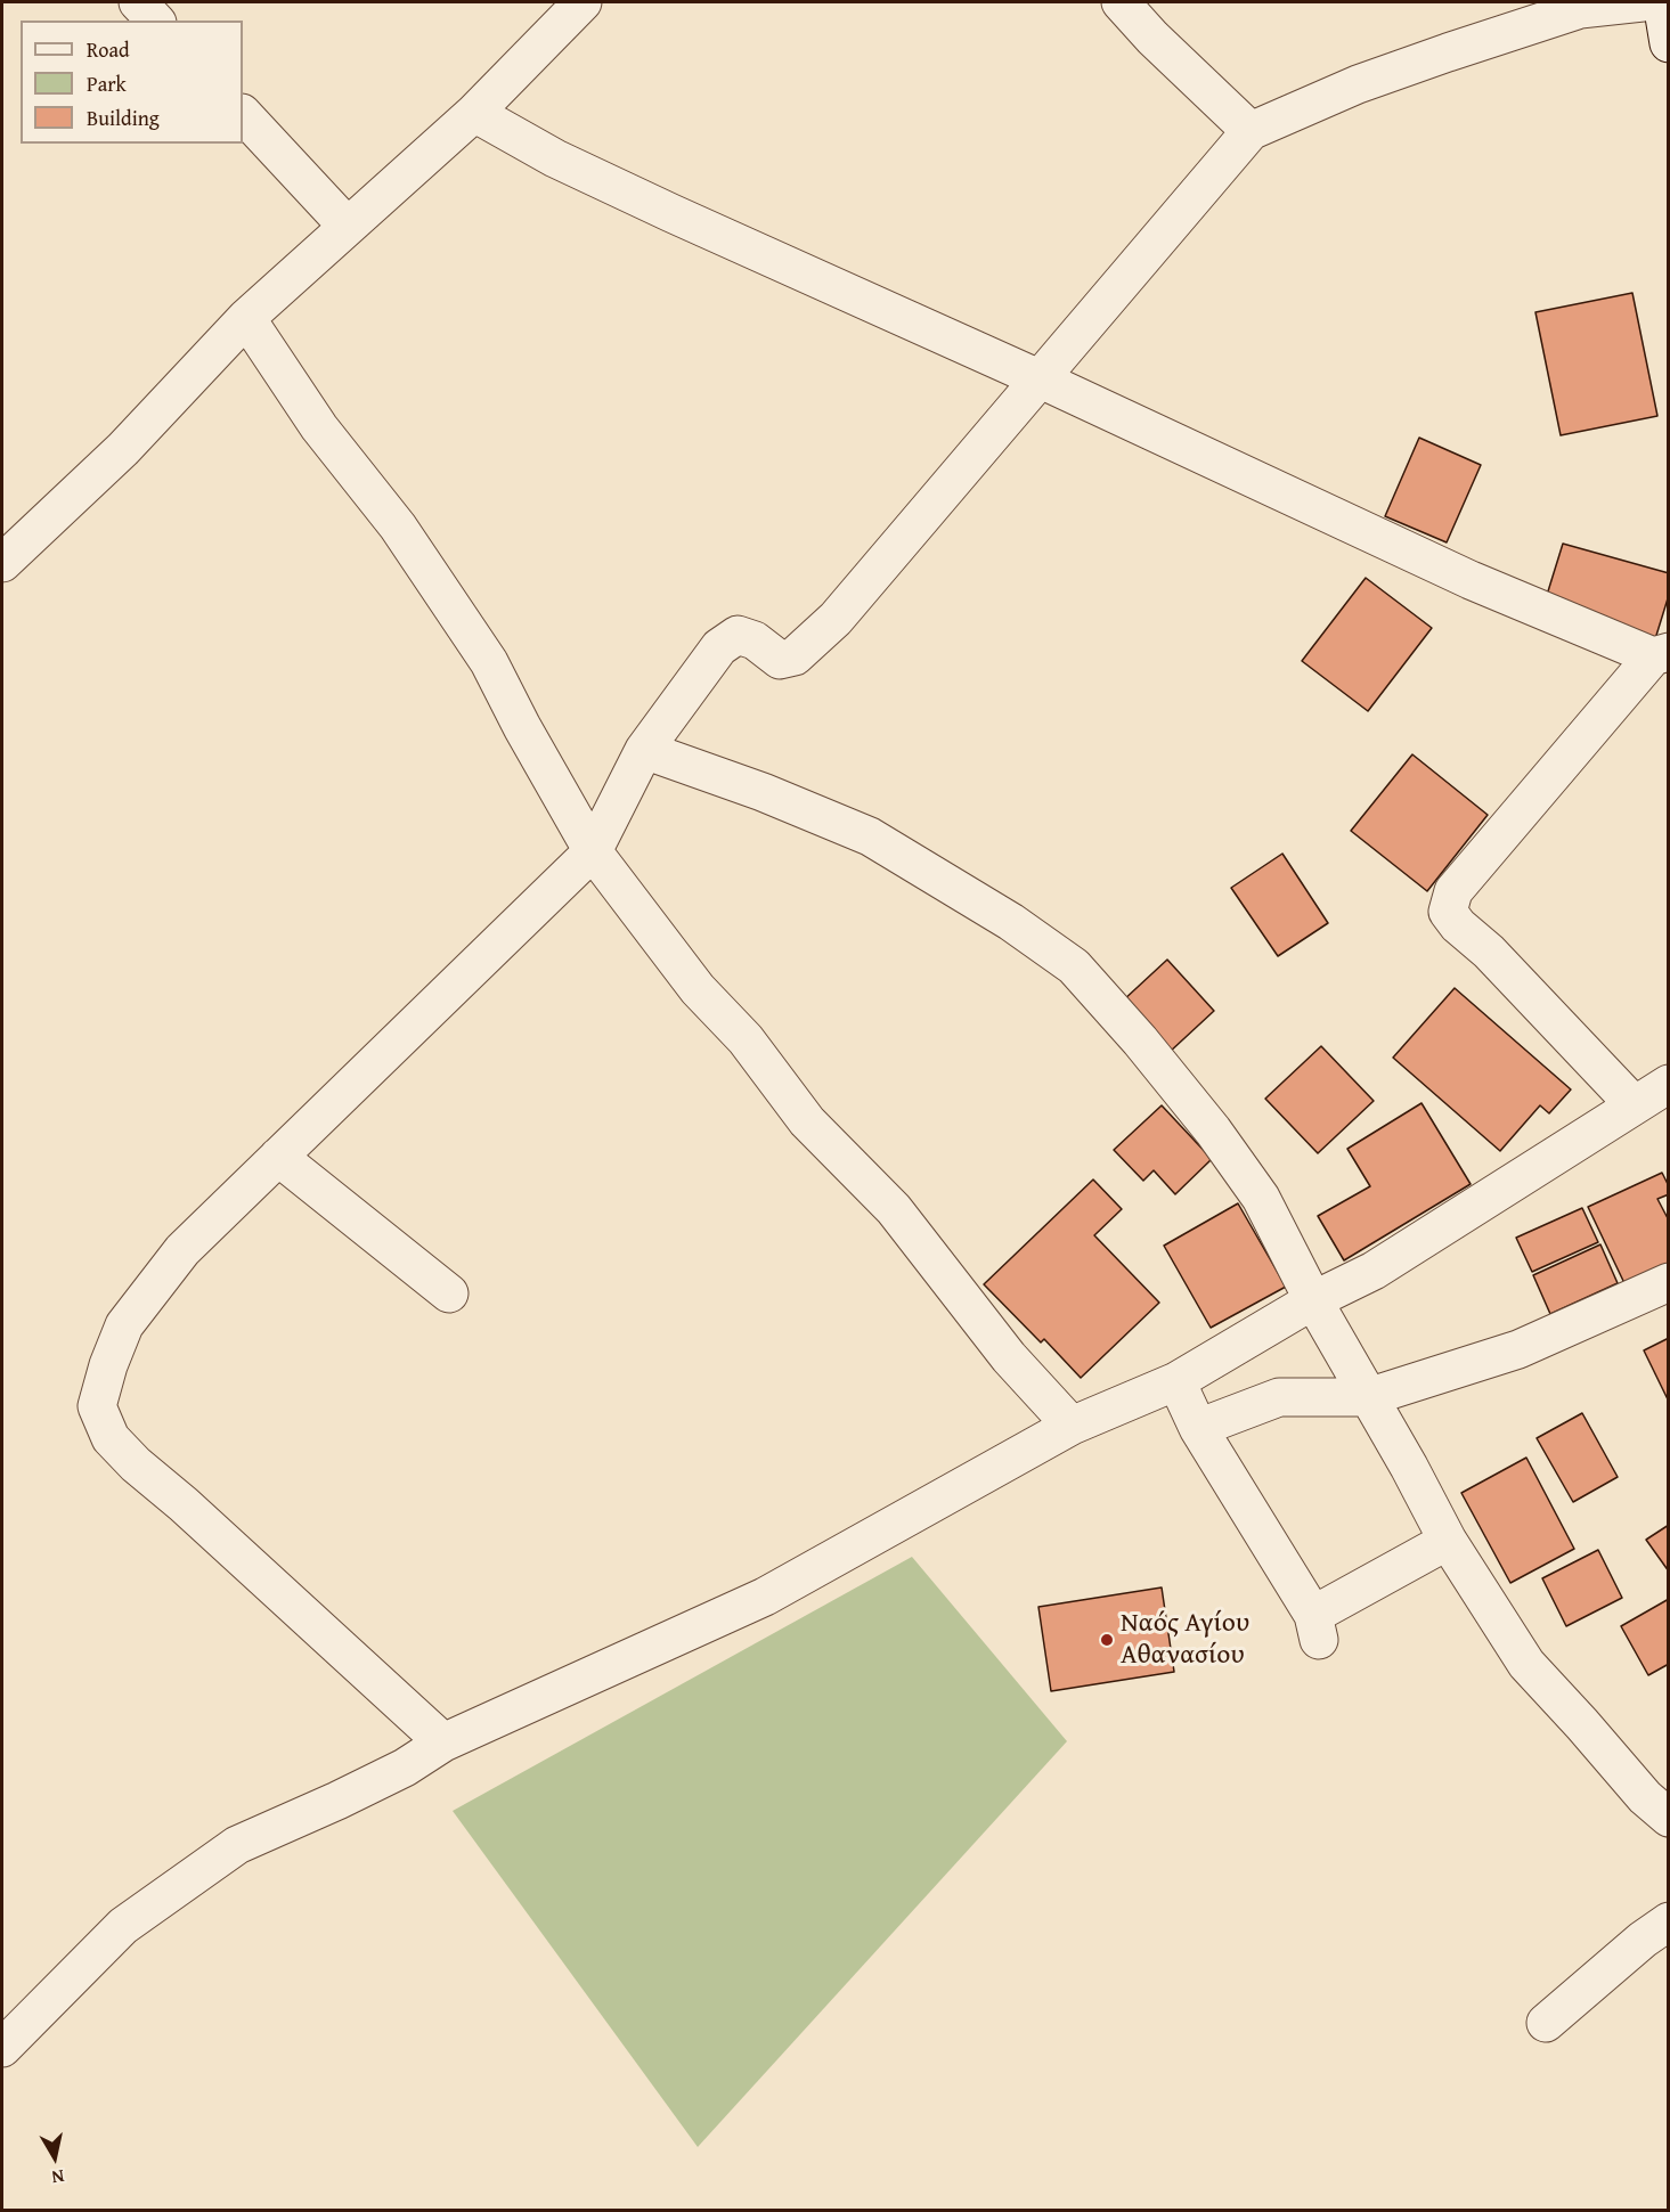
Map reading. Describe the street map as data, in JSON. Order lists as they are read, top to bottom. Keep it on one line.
{"places":["Ναός Αγίου Αθανασίου"],"legend":["Road","Park","Building"],"north":"bottom"}
